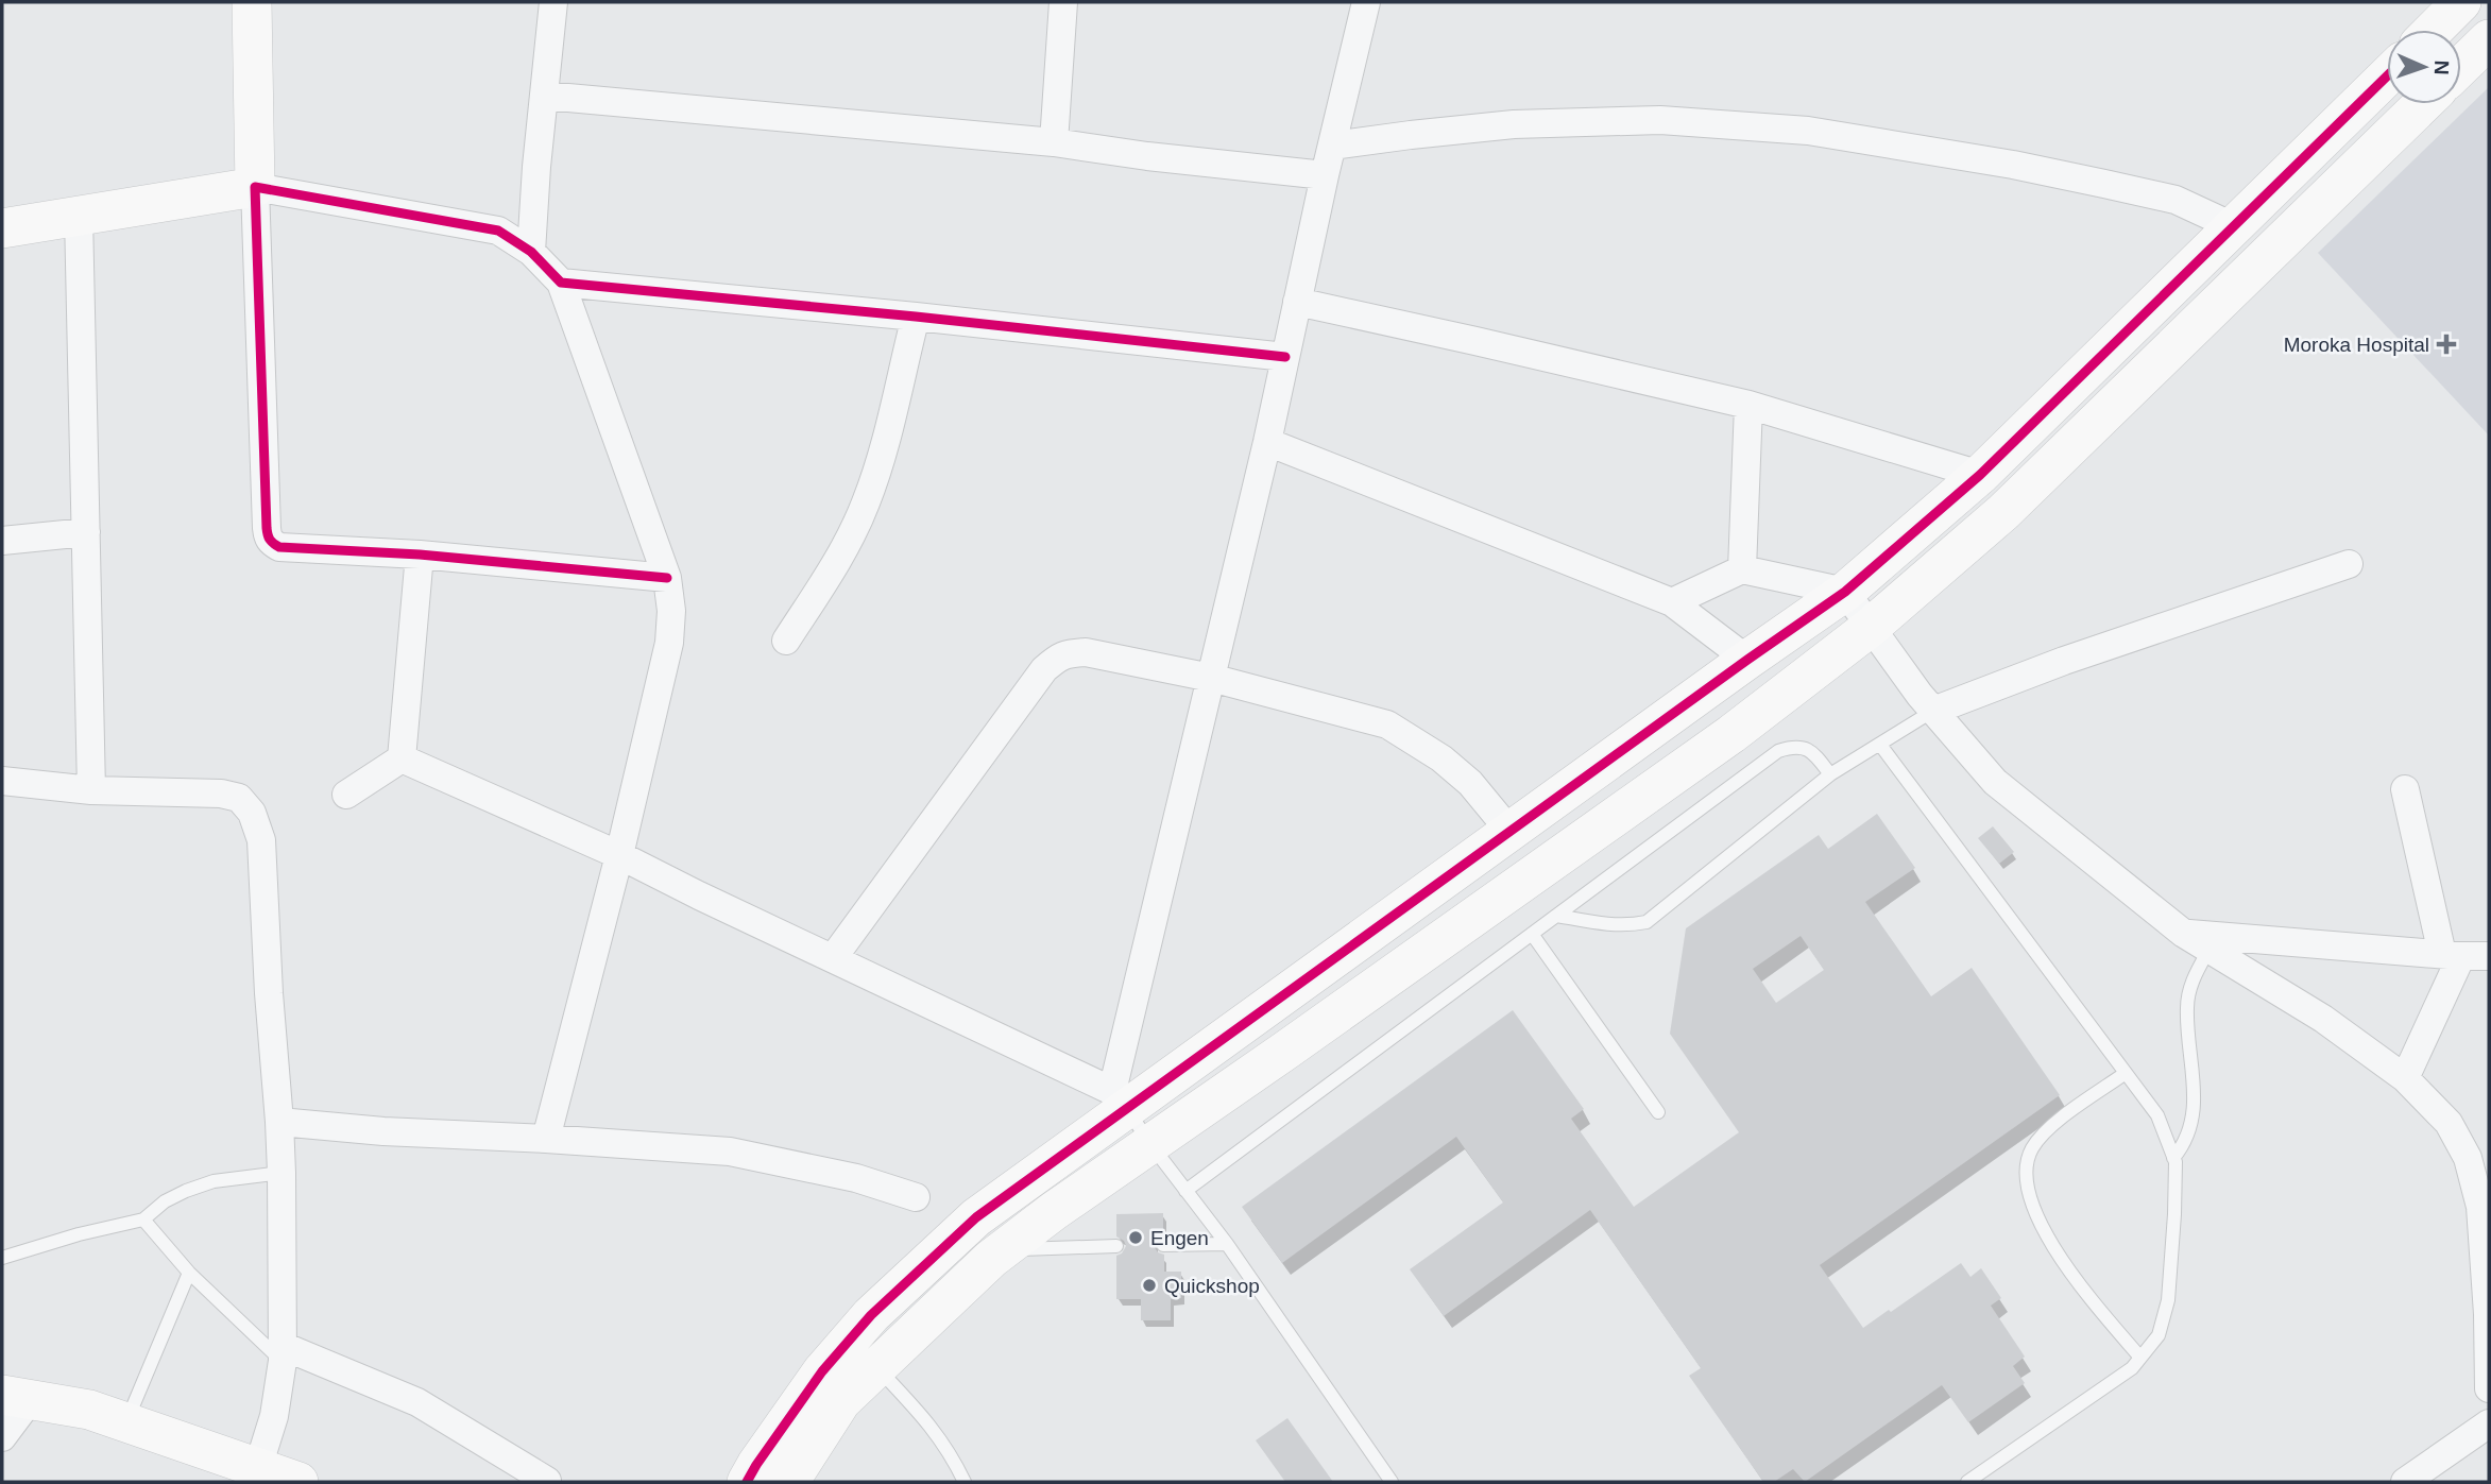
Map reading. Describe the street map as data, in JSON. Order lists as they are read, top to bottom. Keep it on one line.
{"places":{"health":["Moroka Hospital"],"other":["Engen","Quickshop"]},"north":"right"}
